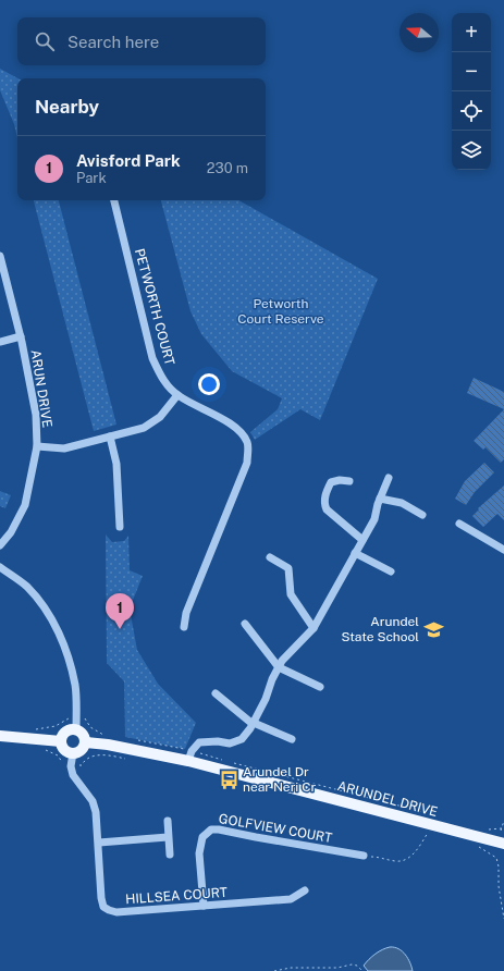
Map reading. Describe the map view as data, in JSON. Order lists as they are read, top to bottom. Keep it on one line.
{"streets":{"main road":["ARUNDEL DRIVE"],"street":["PETWORTH COURT","ARUN DRIVE","GOLFVIEW COURT","HILLSEA COURT"]},"crossings":[["ARUNDEL DRIVE","HILLSEA COURT"],["GOLFVIEW COURT","HILLSEA COURT"]],"parks":["Petworth Court Reserve"],"places":{"school or university":["Arundel State School"],"bus stop":["Arundel Dr near Neri Cr"]},"north":"left","page":{"map_buttons":["+","−"],"search":"Search here","heading":"Nearby","list":[{"mark":"1","name":"Avisford Park","note":"Park","value":"230 m"}],"pins":"1"}}
